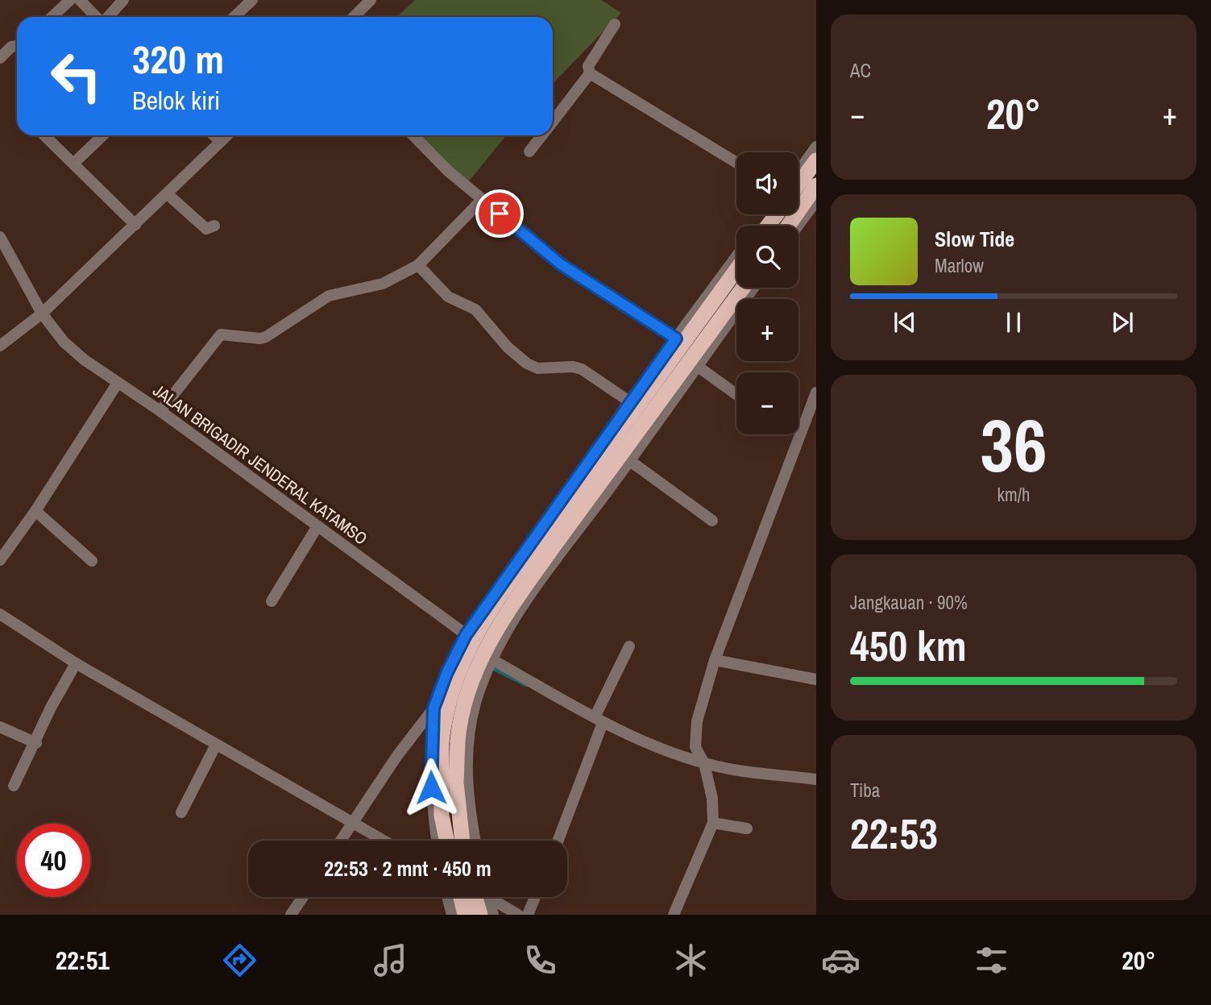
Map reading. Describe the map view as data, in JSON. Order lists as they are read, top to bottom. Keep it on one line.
{"streets":{"street":["JALAN BRIGADIR JENDERAL KATAMSO"]},"page":{"tile":["AC",["36","km/h"],["Jangkauan · 90%","450 km"],["Tiba","22:53"]],"turn":["320 m","Belok kiri"],"heat":["−","20°","+"],"map_buttons":["+","−"],"song":["Slow Tide","Marlow"],"limit":"40","trip":"22:53 · 2 mnt · 450 m","tabs":["22:51","20°"]}}
